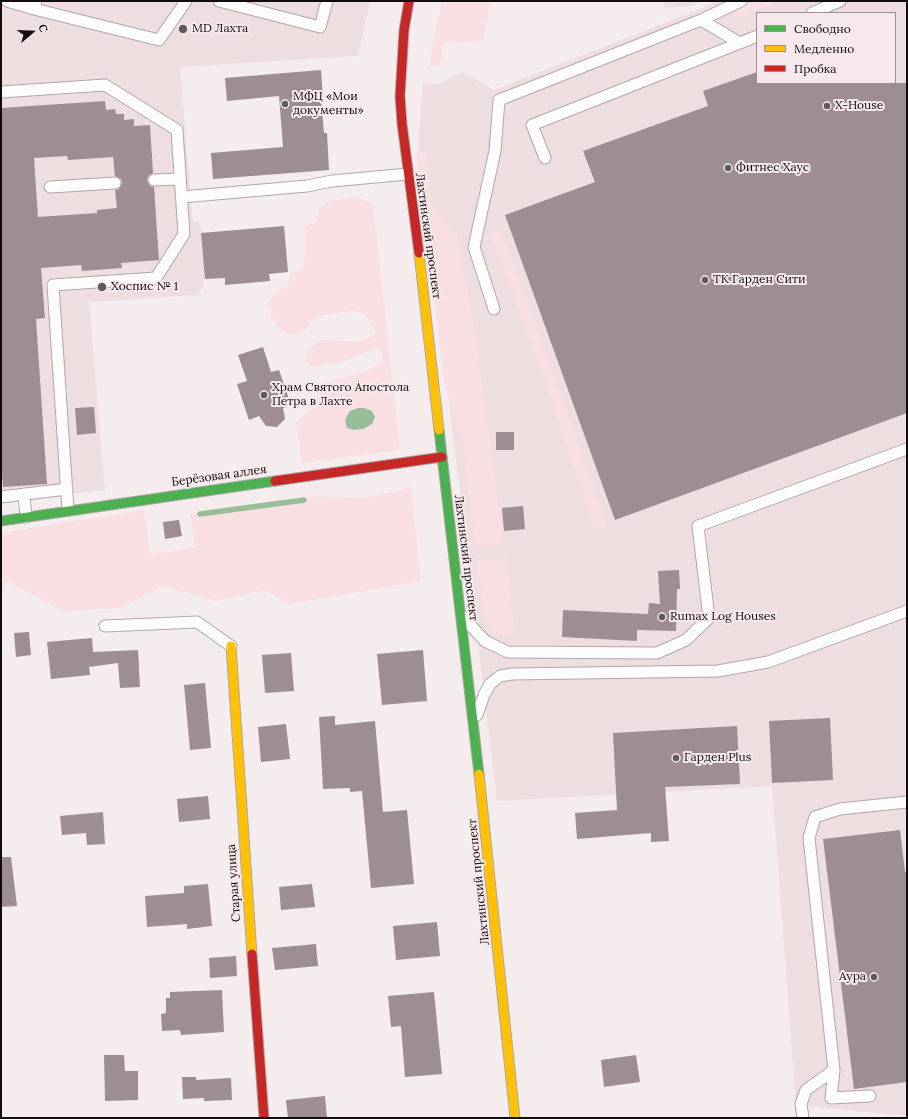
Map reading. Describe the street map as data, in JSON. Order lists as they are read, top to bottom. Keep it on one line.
{"streets":{"main road":["Лахтинский проспект","Берёзовая аллея","Старая улица"]},"crossings":[["Лахтинский проспект","Берёзовая аллея"]],"places":["MD Лахта","МФЦ «Мои документы»","X-House","Фитнес Хаус","ТК Гарден Сити","Хоспис № 1","Храм Святого Апостола Петра в Лахте","Rumax Log Houses","Гарден Plus","Аура"],"legend":["Свободно","Медленно","Пробка"],"north":"right"}
